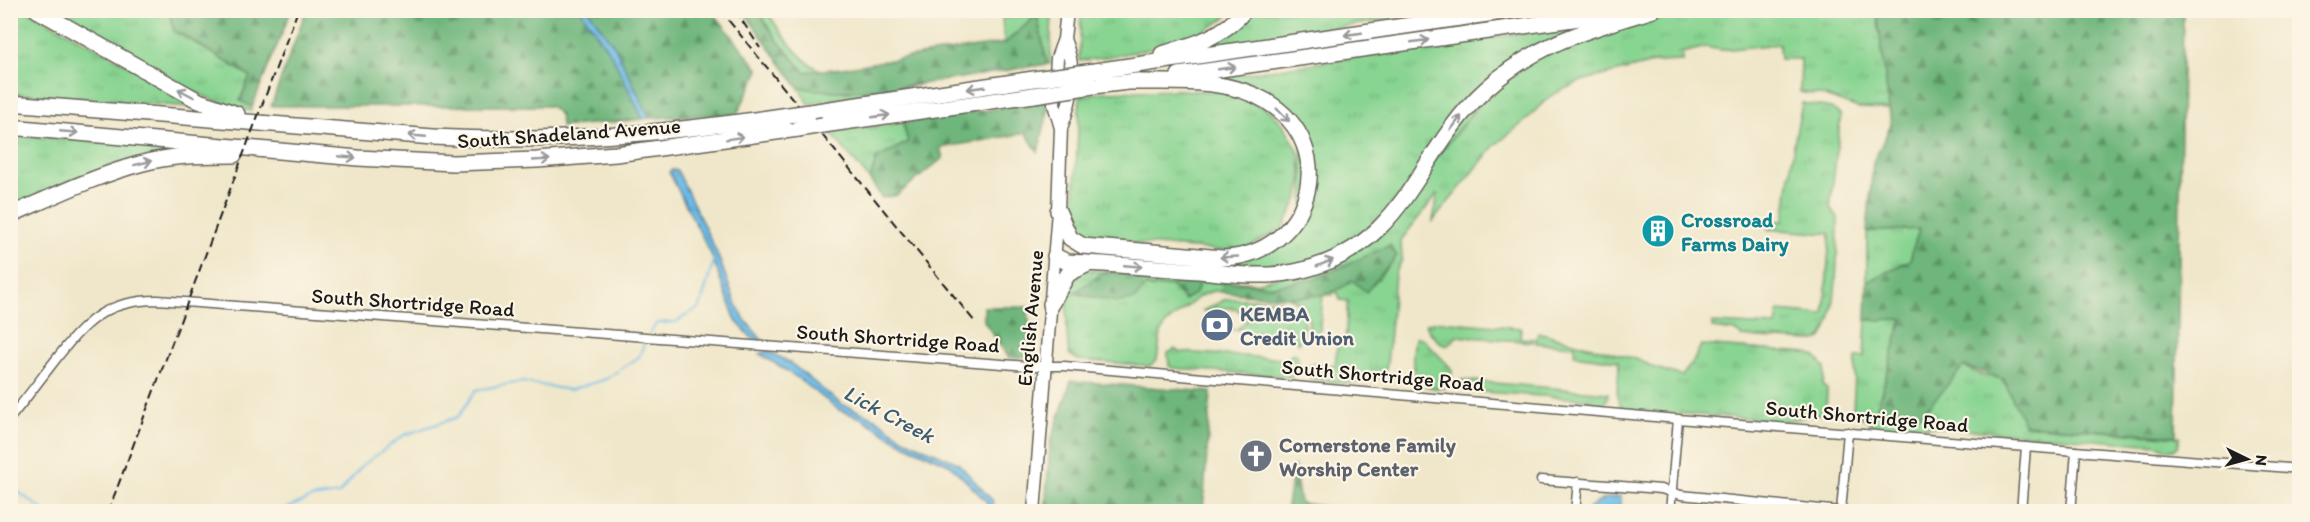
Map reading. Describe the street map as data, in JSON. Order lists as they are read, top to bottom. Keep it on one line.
{"streets":{"highway":["South Shadeland Avenue"],"street":["South Shortridge Road","English Avenue"]},"crossings":[["South Shortridge Road","English Avenue"]],"water":["Lick Creek"],"places":{"building":["Crossroad Farms Dairy"],"bank":["KEMBA Credit Union"],"church":["Cornerstone Family Worship Center"]},"north":"right"}
